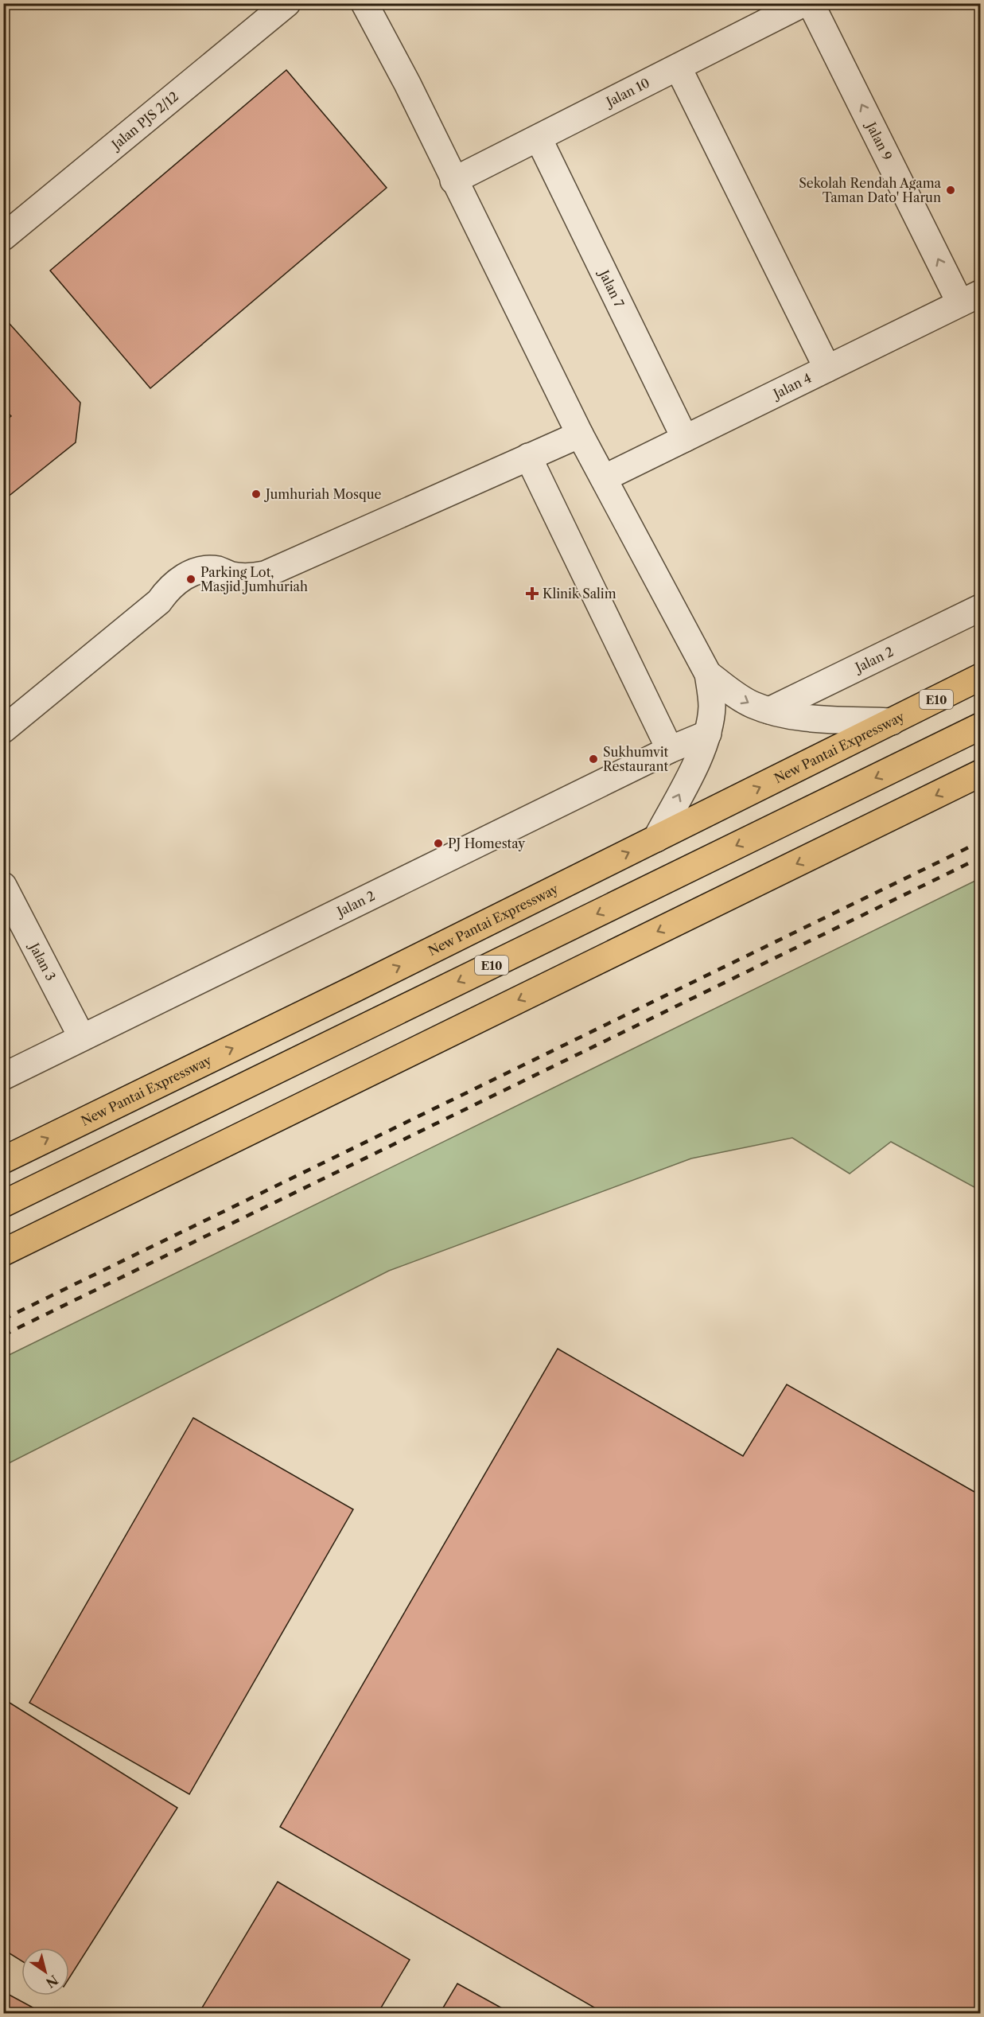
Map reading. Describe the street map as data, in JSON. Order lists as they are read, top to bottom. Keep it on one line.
{"streets":{"highway":["E10","New Pantai Expressway"],"street":["Jalan 10","Jalan PJS 2/12","Jalan 9","Jalan 7","Jalan 4","Jalan 2","Jalan 3"]},"crossings":[["Jalan 10","Jalan 7"],["Jalan 9","Jalan 4"],["Jalan 7","Jalan 4"],["Jalan 2","Jalan 3"]],"places":{"other":["Sekolah Rendah Agama Taman Dato' Harun","Jumhuriah Mosque","Parking Lot, Masjid Jumhuriah","Sukhumvit Restaurant","PJ Homestay"],"health":["Klinik Salim"]},"north":"bottom right"}
